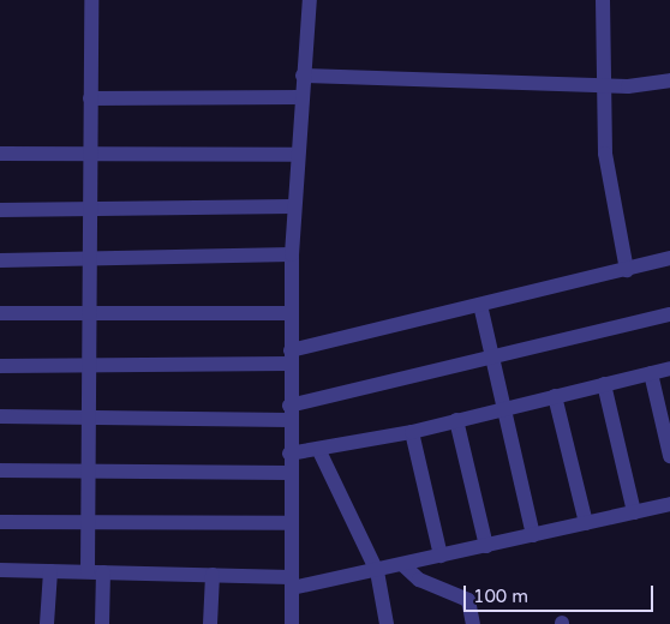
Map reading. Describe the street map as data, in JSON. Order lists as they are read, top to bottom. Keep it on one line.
{"scale_bar":"100 m"}
